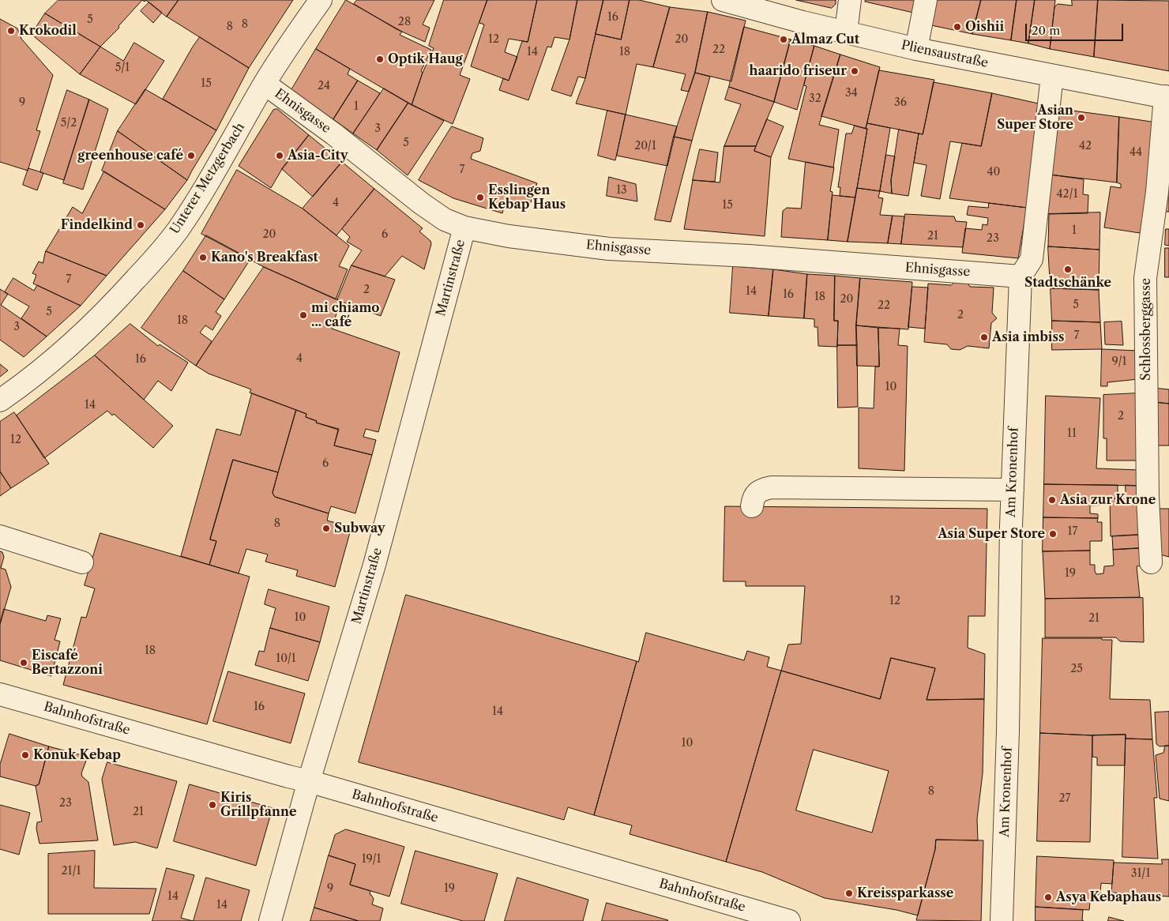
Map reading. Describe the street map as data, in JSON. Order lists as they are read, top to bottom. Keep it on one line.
{"streets":{"street":["Pliensaustraße","Ehnisgasse","Unterer Metzgerbach","Martinstraße","Schlossberggasse","Am Kronenhof","Bahnhofstraße"]},"crossings":[["Pliensaustraße","Schlossberggasse"],["Ehnisgasse","Unterer Metzgerbach"],["Ehnisgasse","Martinstraße"],["Ehnisgasse","Am Kronenhof"],["Martinstraße","Bahnhofstraße"]],"places":["Oishii","Krokodil","Almaz Cut","Optik Haug","haarido friseur","Asian Super Store","greenhouse café","Asia-City","Esslingen Kebap Haus","Findelkind","Kano's Breakfast","Stadtschänke","mi chiamo ... café","Asia imbiss","Asia zur Krone","Subway","Asia Super Store","Eiscafé Bertazzoni","Konuk Kebap","Kiris Grillpfanne","Kreissparkasse","Asya Kebaphaus"],"house_numbers":["16","5","28","8","8","12","20","22","14","18","5/1","15","24","34","32","9","36","1","5/2","3","5","20/1","42","44","7","40","13","42/1","4","15","1","20","6","21","23","7","2","14","16","18","20","5","22","5","2","18","3","7","4","16","9/1","10","14","2","11","12","6","8","17","19","12","10","21","18","10/1","25","16","14","10","8","27","23","21","19/1","21/1","31/1","9","19","14","14"],"scale_bar":"20 m"}
